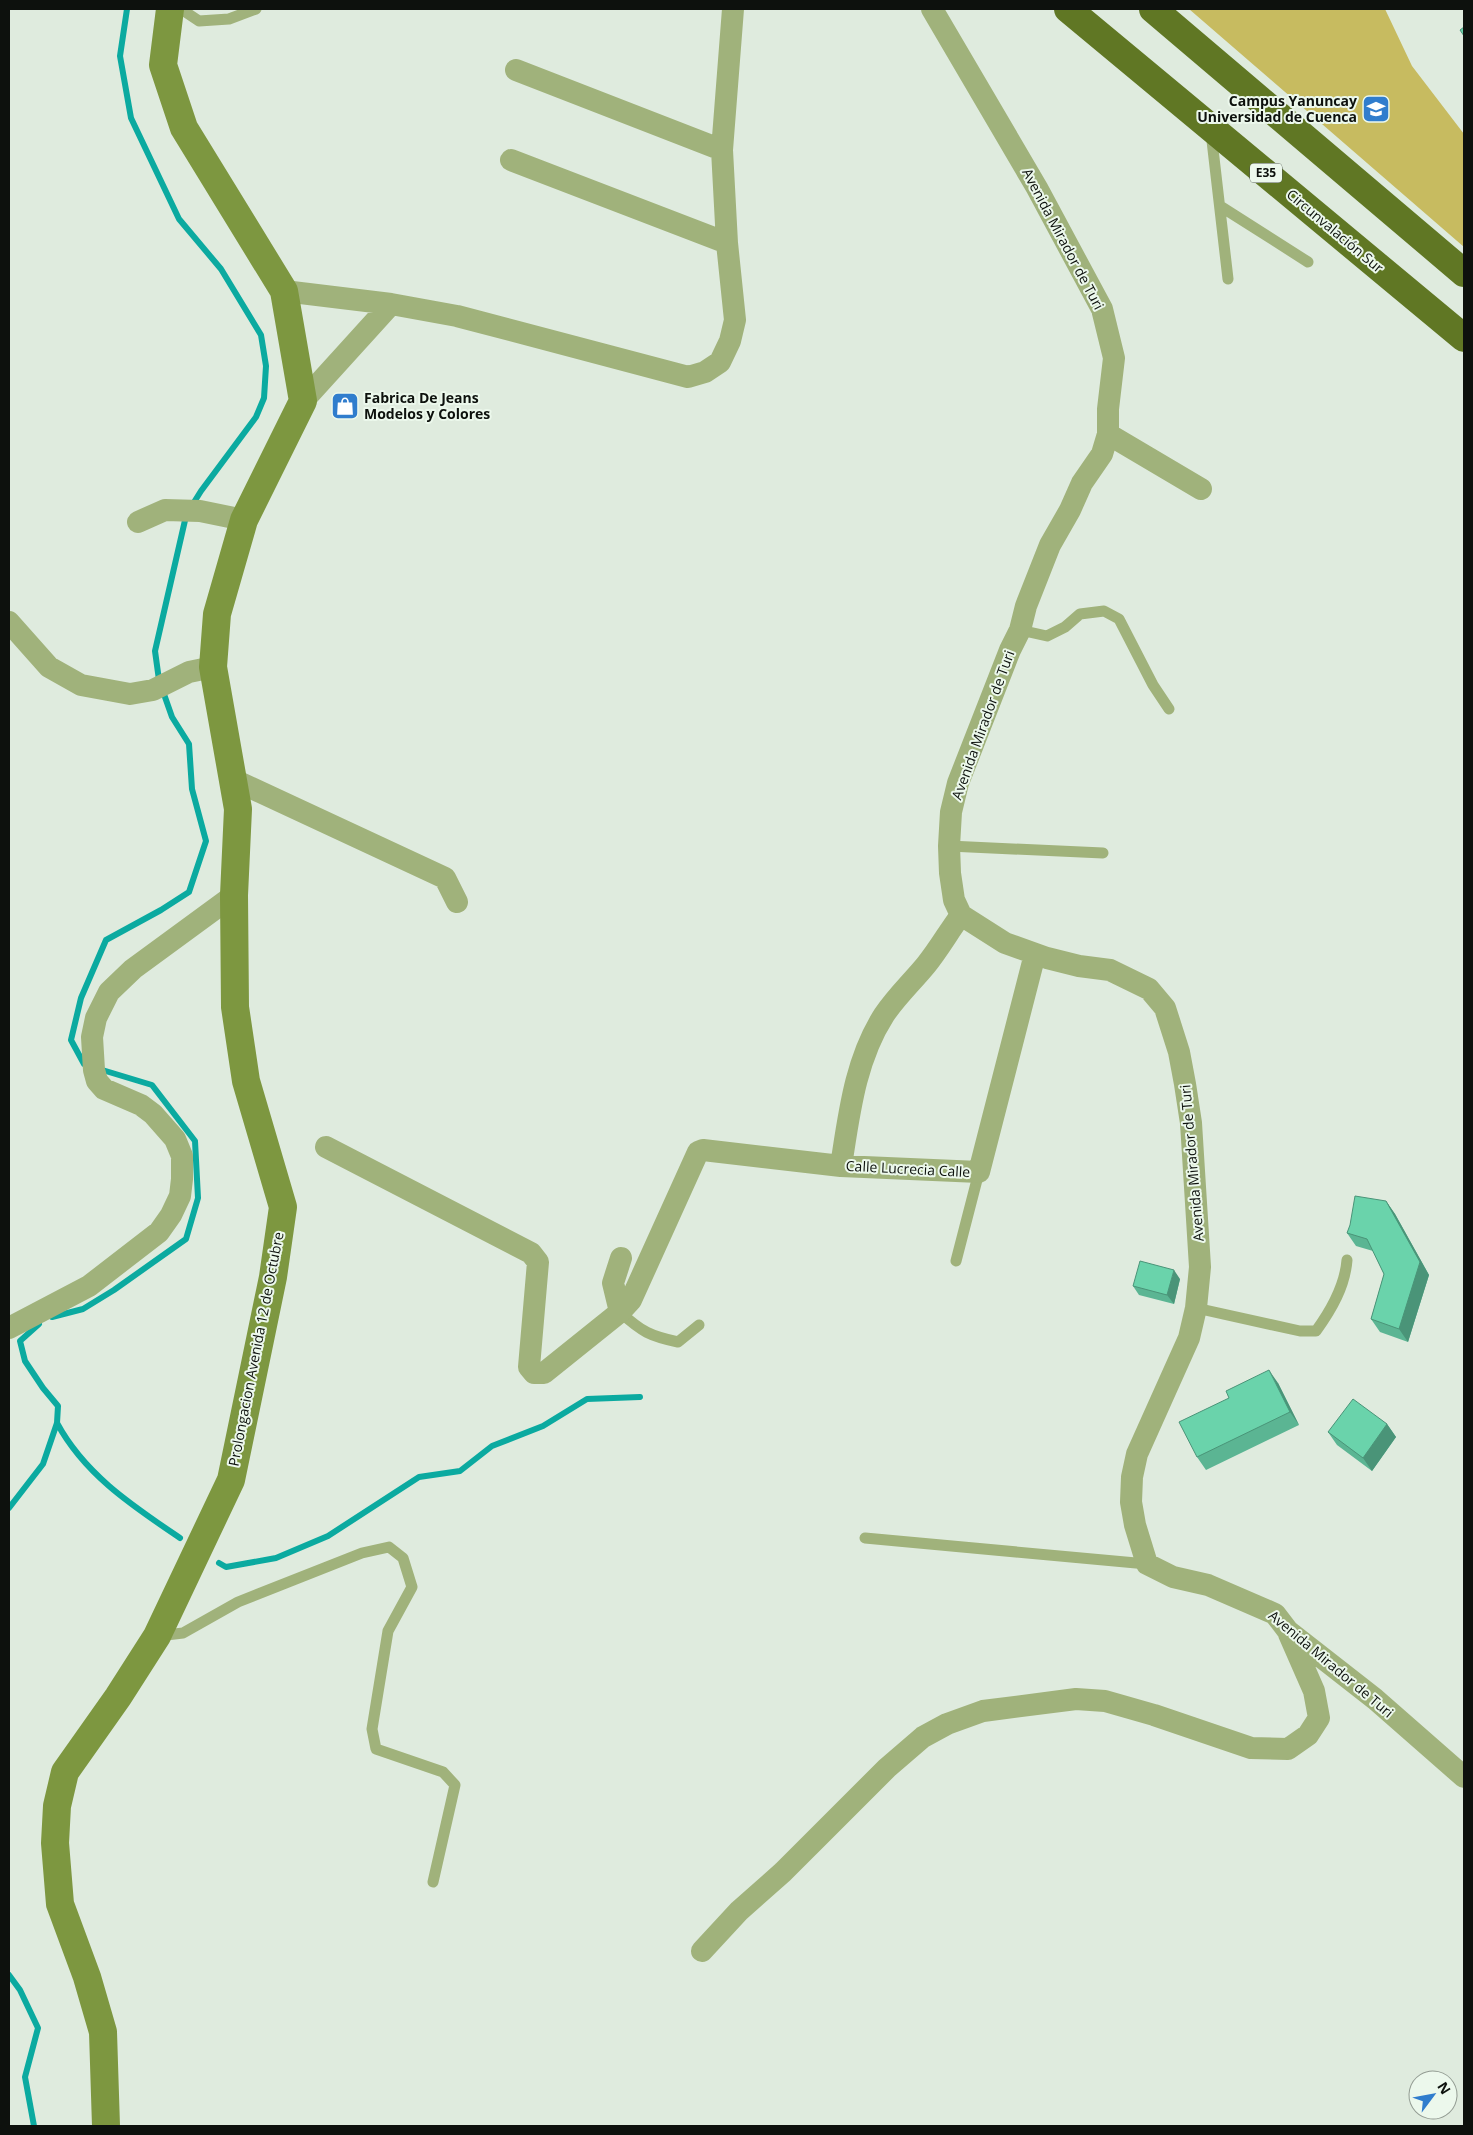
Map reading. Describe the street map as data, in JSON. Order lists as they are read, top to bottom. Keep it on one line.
{"streets":{"highway":["E35","Circunvalación Sur"],"main road":["Prolongacion Avenida 12 de Octubre"],"street":["Avenida Mirador de Turi","Calle Lucrecia Calle"]},"crossings":[["Avenida Mirador de Turi","Calle Lucrecia Calle"]],"places":{"school or university":["Campus Yanuncay Universidad de Cuenca"],"shop":["Fabrica De Jeans Modelos y Colores"]},"north":"top right"}
